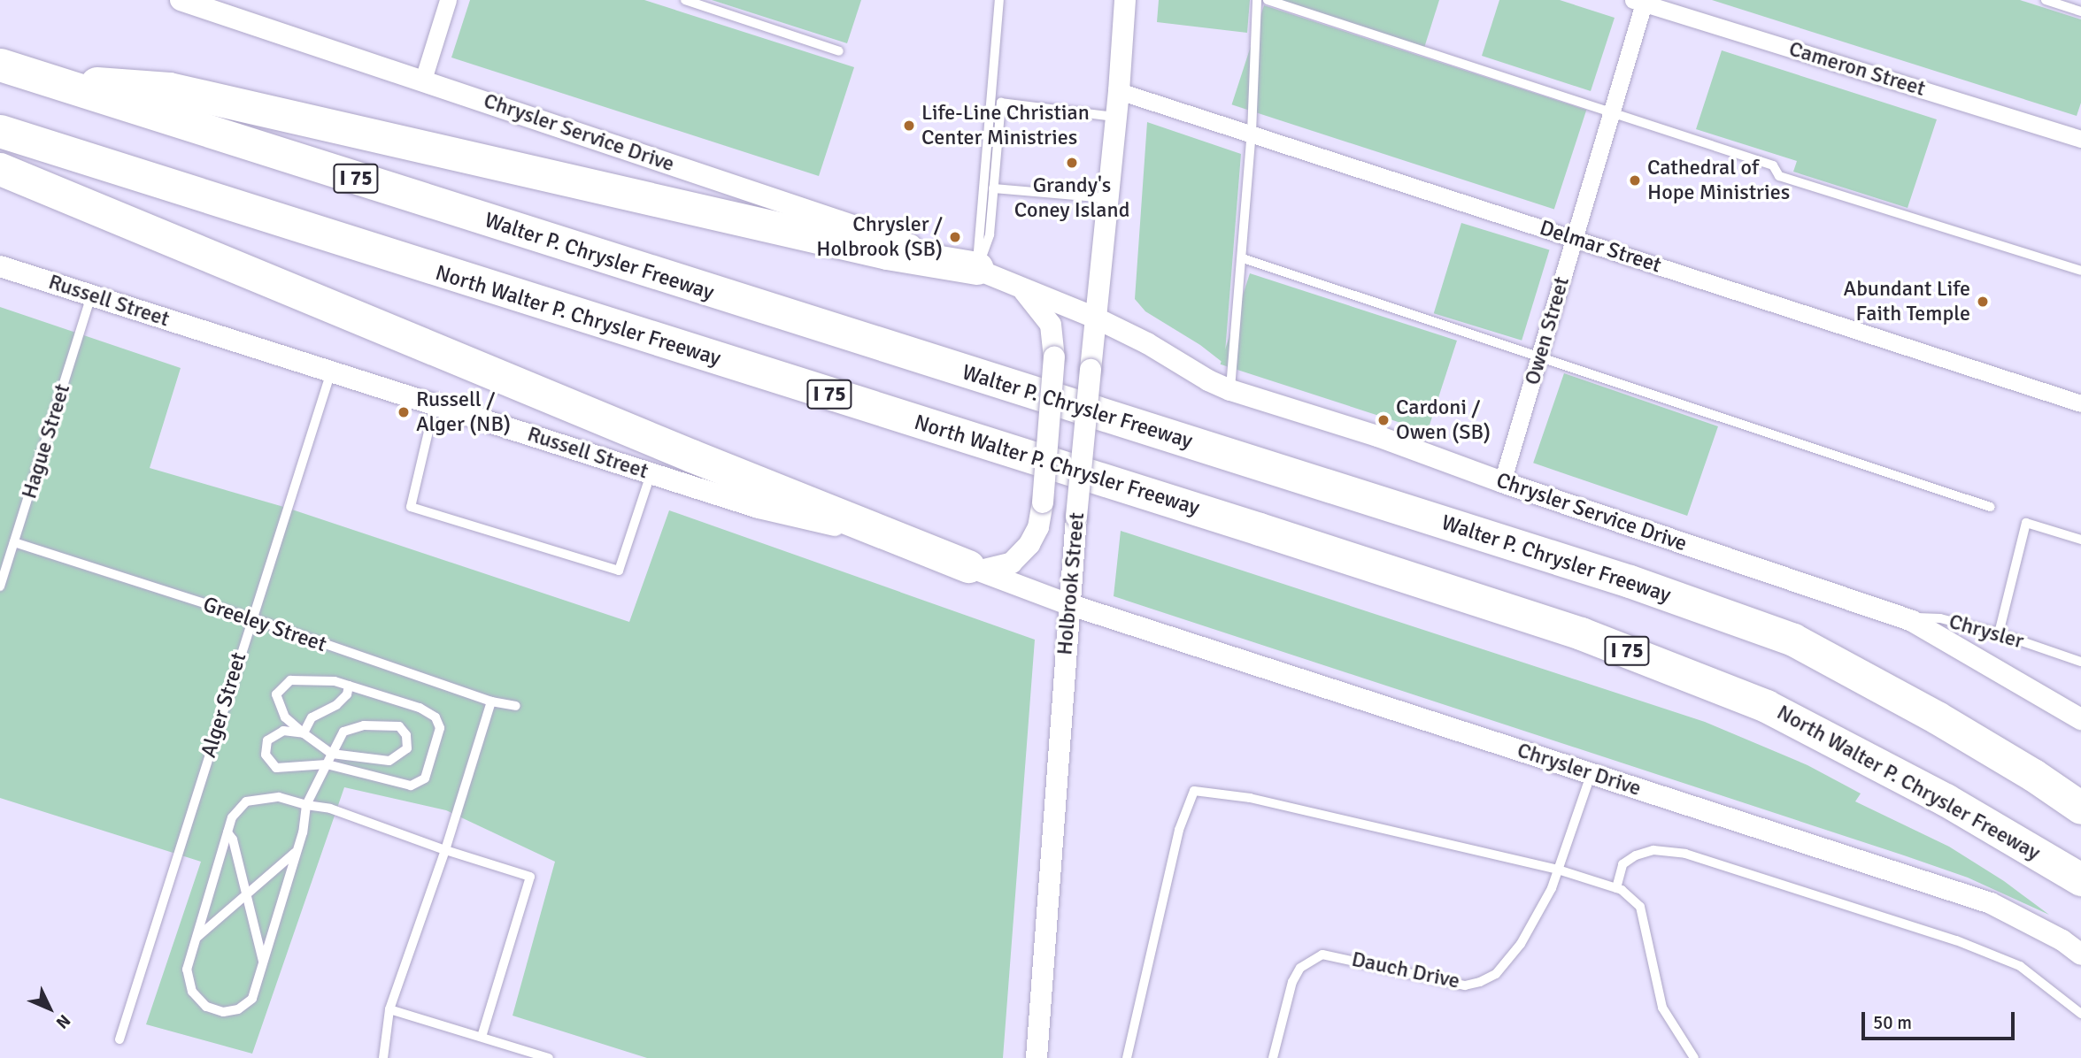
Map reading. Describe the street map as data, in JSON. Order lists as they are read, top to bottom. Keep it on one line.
{"streets":{"highway":["I 75","Walter P. Chrysler Freeway","North Walter P. Chrysler Freeway"],"street":["Cameron Street","Chrysler Service Drive","Delmar Street","Russell Street","Owen Street","Holbrook Street","Chrysler Drive"],"lane":["Hague Street","Greeley Street","Chrysler","Alger Street","Dauch Drive"]},"crossings":[["Cameron Street","Owen Street"],["Chrysler Service Drive","Owen Street"],["Chrysler Service Drive","Holbrook Street"],["Chrysler Service Drive","Chrysler"],["I 75","Walter P. Chrysler Freeway"],["Delmar Street","Owen Street"],["Delmar Street","Holbrook Street"],["Russell Street","Hague Street"],["Russell Street","Holbrook Street"],["Russell Street","Alger Street"],["Russell Street","Chrysler Drive"],["Hague Street","Greeley Street"],["Holbrook Street","Chrysler Drive"],["Greeley Street","Alger Street"],["Chrysler Drive","Dauch Drive"]],"places":["Life-Line Christian Center Ministries","Grandy's Coney Island","Cathedral of Hope Ministries","Chrysler / Holbrook (SB)","Abundant Life Faith Temple","Russell / Alger (NB)","Cardoni / Owen (SB)"],"scale_bar":"50 m","north":"bottom right"}
